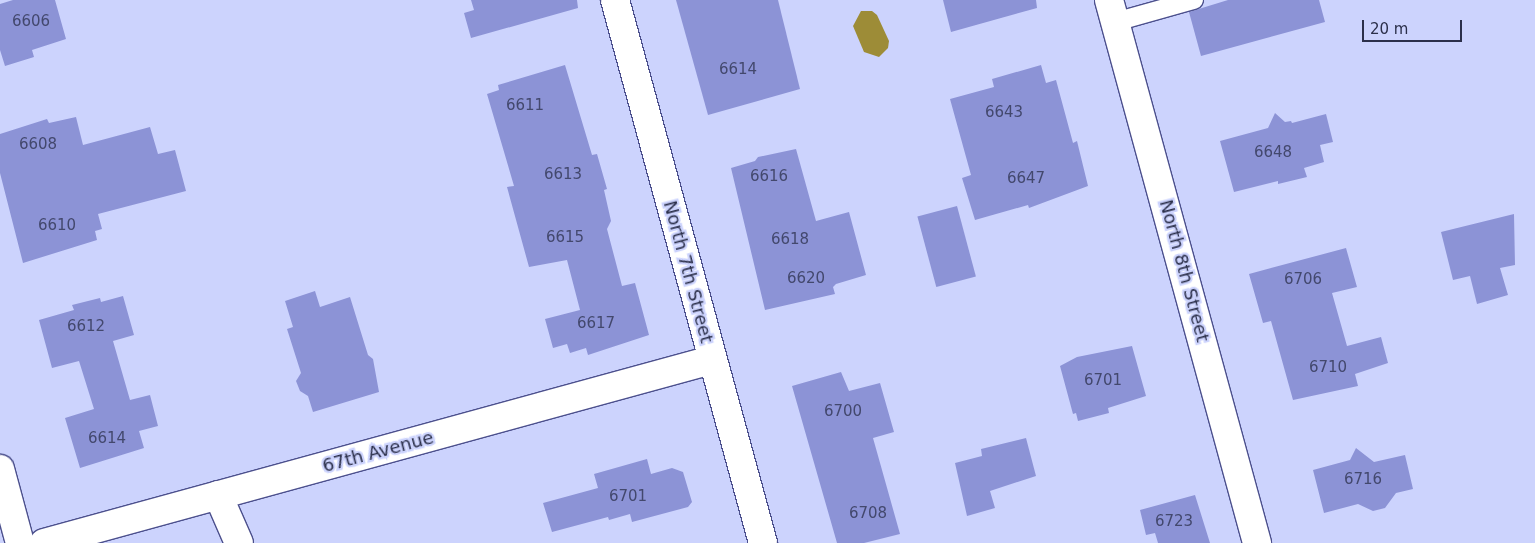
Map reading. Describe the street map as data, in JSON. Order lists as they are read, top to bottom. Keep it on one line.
{"streets":{"street":["North 8th Street","North 7th Street","67th Avenue"]},"crossings":[["North 7th Street","67th Avenue"]],"house_numbers":["6606","6614","6611","6643","6608","6648","6613","6616","6647","6610","6615","6618","6620","6706","6617","6612","6710","6701","6700","6614","6716","6701","6708","6723"],"scale_bar":"20 m"}
